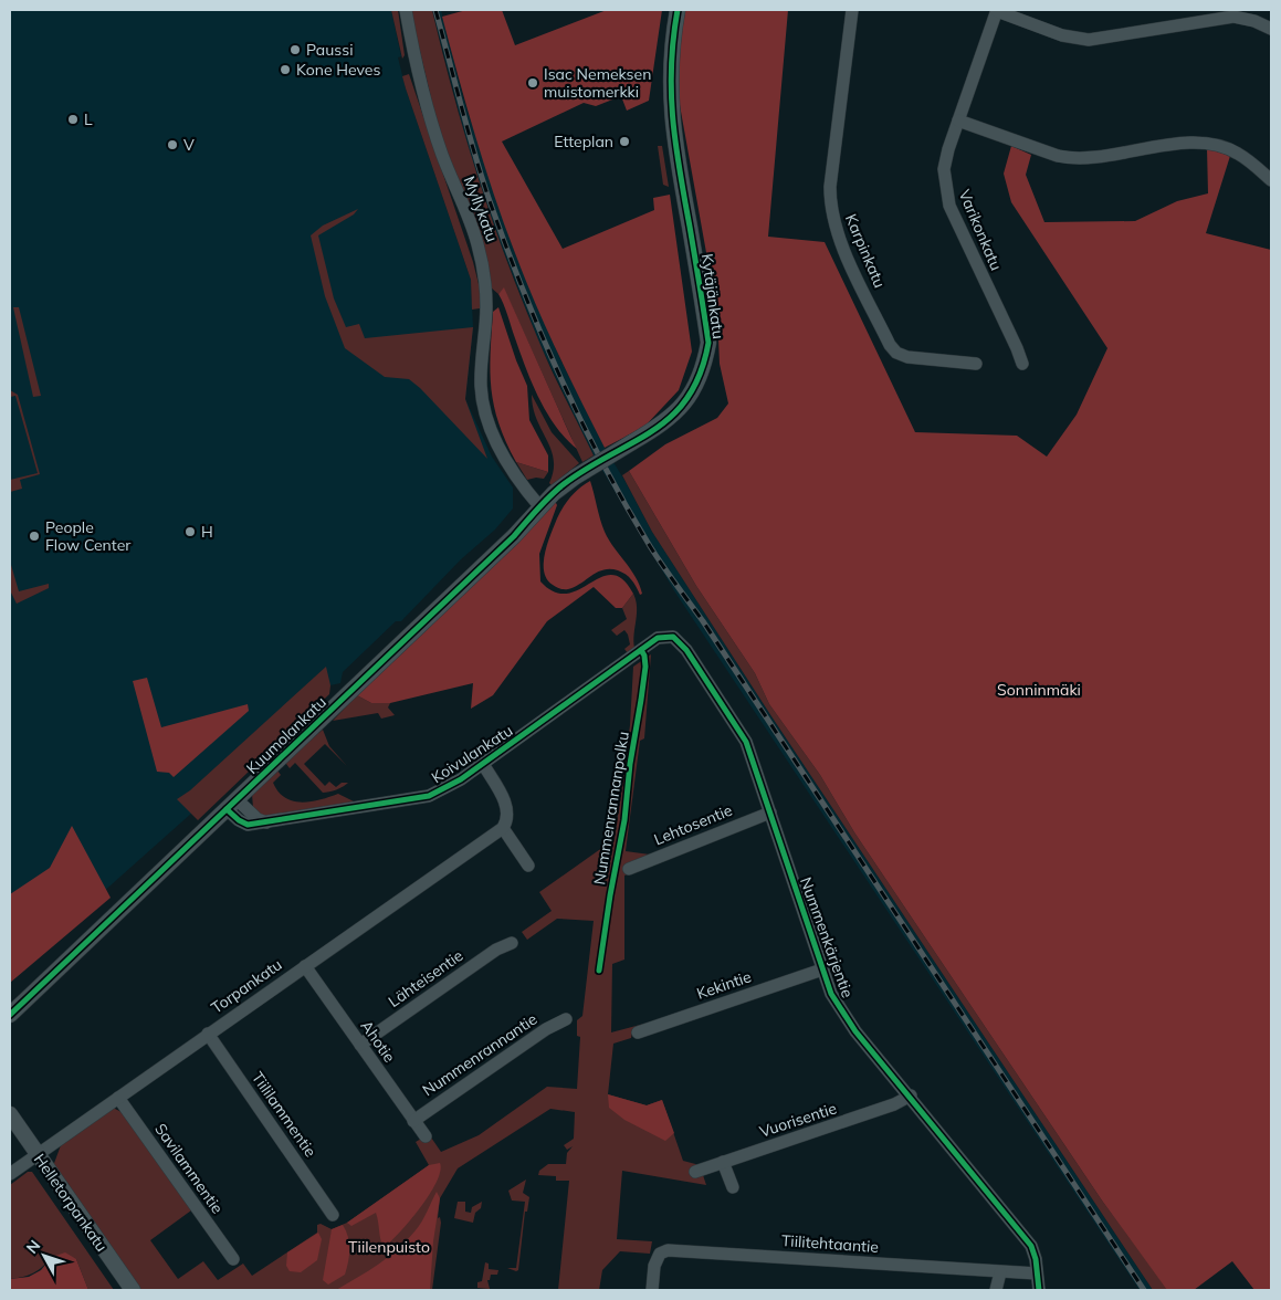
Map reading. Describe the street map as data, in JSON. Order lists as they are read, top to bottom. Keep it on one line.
{"streets":{"street":["Myllykatu","Varikonkatu","Karpinkatu","Kytäjänkatu","Kuumolankatu","Koivulankatu","Lehtosentie","Nummenkärjentie","Lähteisentie","Kekintie","Torpankatu","Ahotie","Nummenrannantie","Tiililammentie","Vuorisentie","Savilammentie","Helletorpankatu","Tiilitehtaantie"],"cycle path":["Nummenrannanpolku"]},"crossings":[["Myllykatu","Kytäjänkatu"],["Myllykatu","Kuumolankatu"],["Kytäjänkatu","Kuumolankatu"],["Kuumolankatu","Koivulankatu"],["Koivulankatu","Nummenkärjentie"],["Lehtosentie","Nummenkärjentie"],["Nummenkärjentie","Kekintie"],["Nummenkärjentie","Vuorisentie"],["Nummenkärjentie","Tiilitehtaantie"],["Lähteisentie","Ahotie"],["Torpankatu","Ahotie"],["Torpankatu","Tiililammentie"],["Torpankatu","Savilammentie"],["Torpankatu","Helletorpankatu"],["Ahotie","Nummenrannantie"]],"parks":["Sonninmäki","Tiilenpuisto"],"places":["Paussi","Kone Heves","Isac Nemeksen muistomerkki","L","Etteplan","V","H","People Flow Center"],"north":"top left"}
